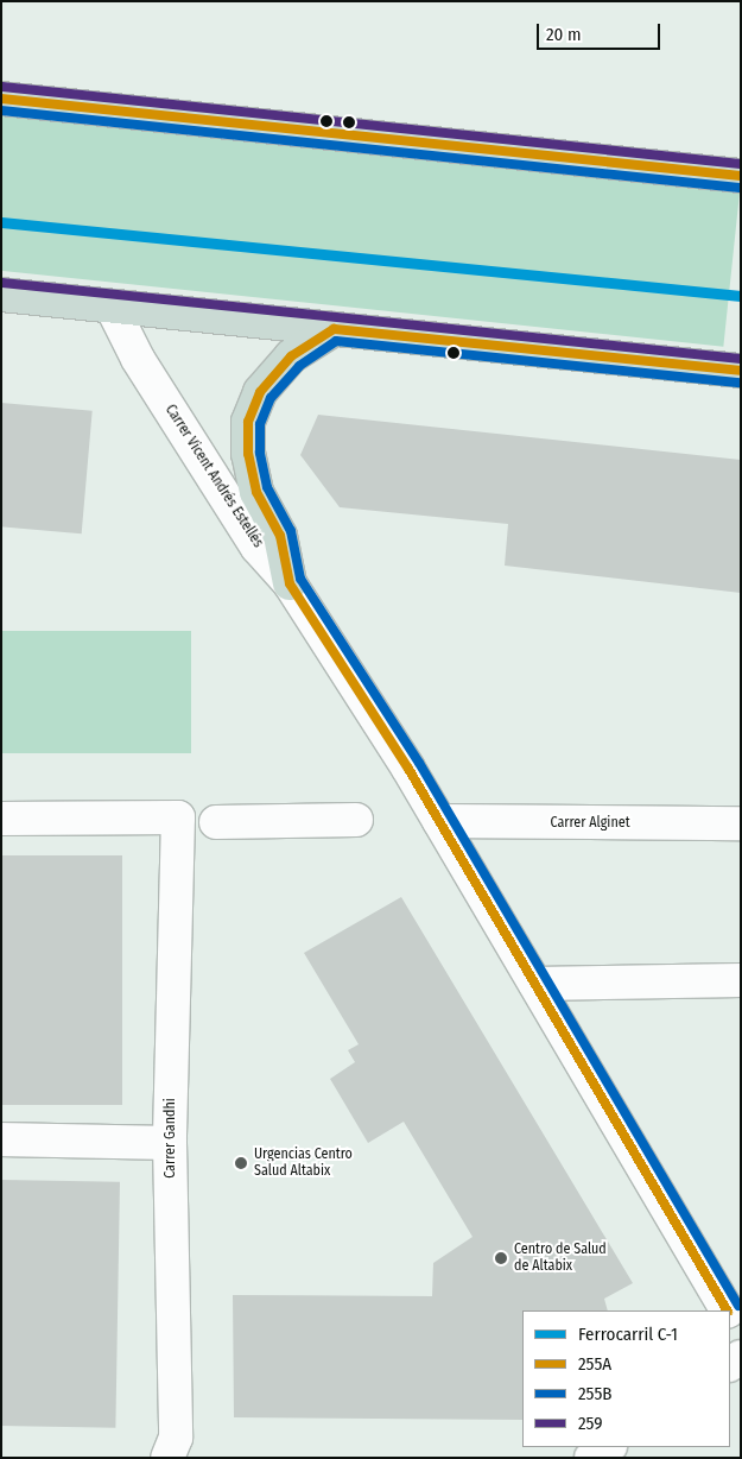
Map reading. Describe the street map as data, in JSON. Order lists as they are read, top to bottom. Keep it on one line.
{"streets":{"street":["Carrer Vicent Andrés Estellés","Carrer Alginet","Carrer Gandhi"]},"crossings":[["Carrer Vicent Andrés Estellés","Carrer Alginet"]],"places":["Urgencias Centro Salud Altabix","Centro de Salud de Altabix"],"lines":["transit line 259","transit line 255A","transit line 255B","rail line C-1"],"legend":["Ferrocarril C-1","255A","255B","259"],"scale_bar":"20 m"}
